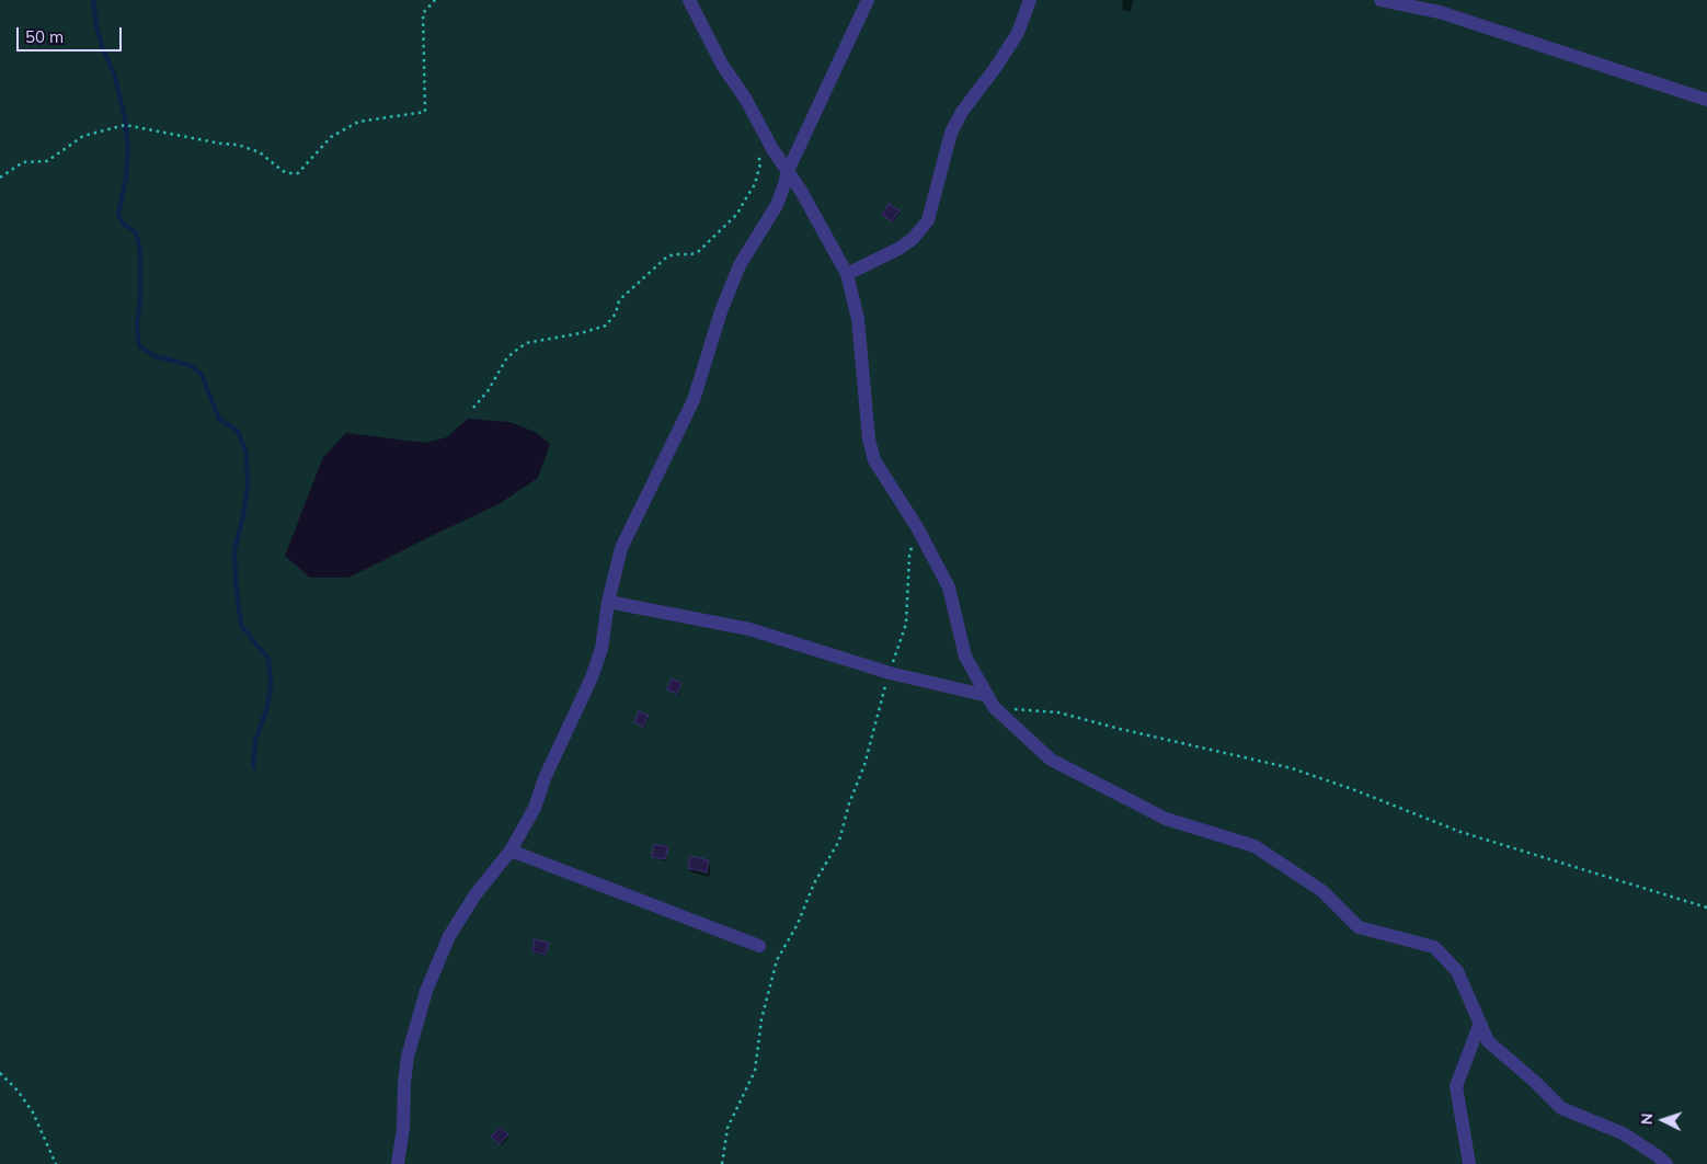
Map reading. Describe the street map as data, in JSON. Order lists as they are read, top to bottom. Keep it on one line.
{"scale_bar":"50 m","north":"left"}
